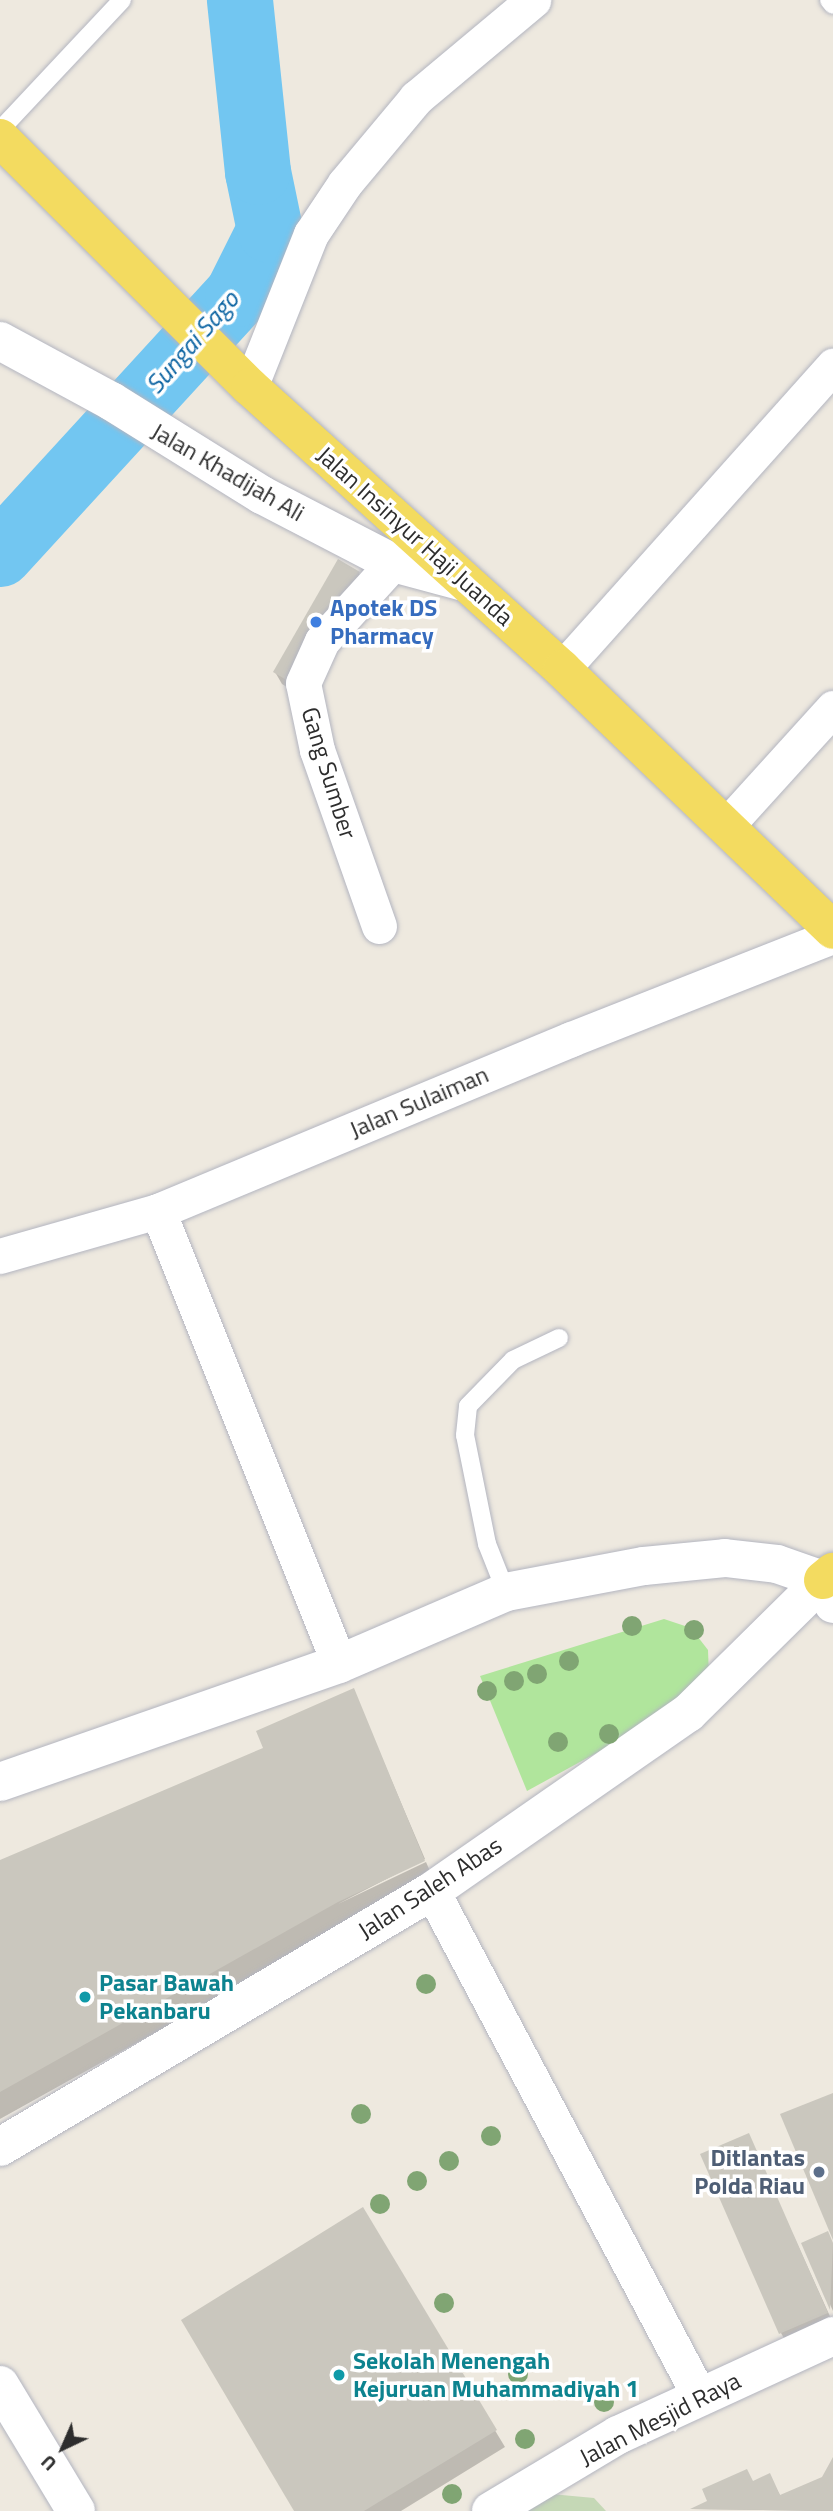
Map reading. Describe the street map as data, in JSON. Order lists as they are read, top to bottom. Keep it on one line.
{"streets":{"main road":["Jalan Insinyur Haji Juanda"],"street":["Jalan Khadijah Ali","Gang Sumber","Jalan Sulaiman","Jalan Saleh Abas","Jalan Mesjid Raya"]},"crossings":[["Jalan Khadijah Ali","Jalan Insinyur Haji Juanda"],["Jalan Khadijah Ali","Gang Sumber"]],"water":["Sungai Sago"],"places":["Apotek DS Pharmacy","Pasar Bawah Pekanbaru","Ditlantas Polda Riau","Sekolah Menengah Kejuruan Muhammadiyah 1"],"north":"bottom left"}
